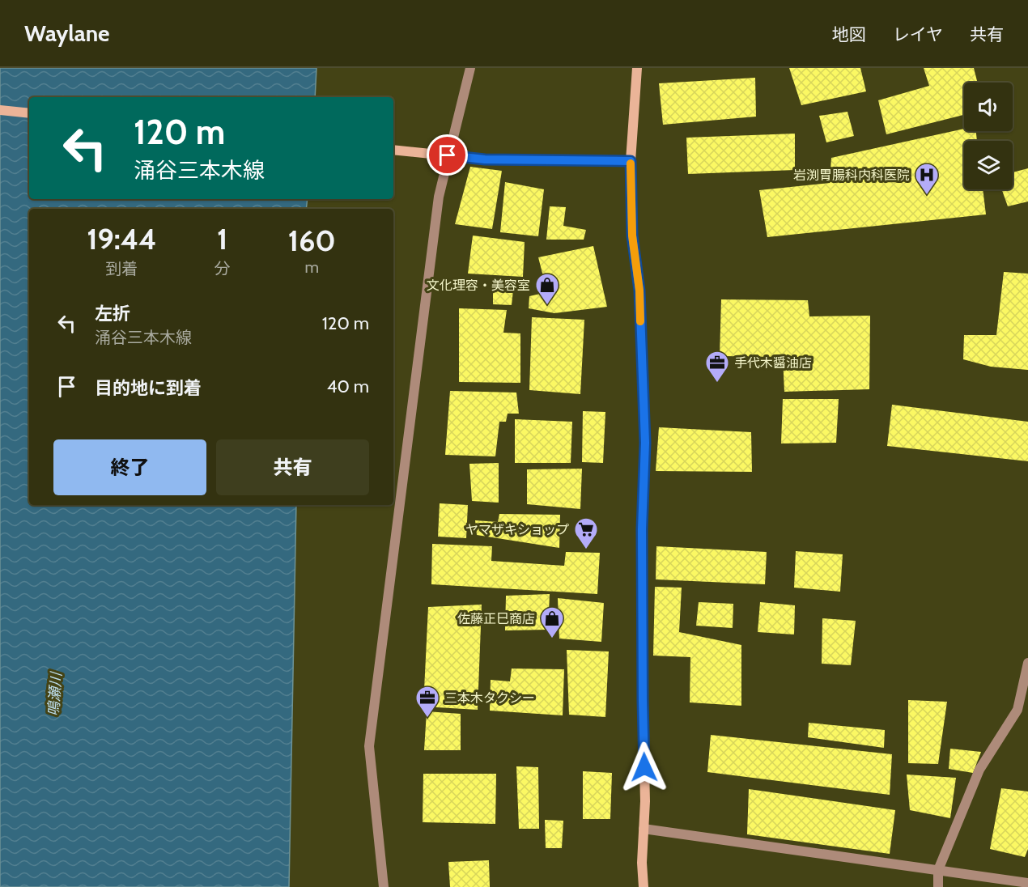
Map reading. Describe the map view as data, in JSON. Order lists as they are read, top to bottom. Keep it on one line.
{"water":["鳴瀬川"],"places":{"hospital":["岩渕胃腸科内科医院"],"shop":["文化理容・美容室","佐藤正巳商店"],"office":["手代木醤油店","三本木タクシー"],"supermarket":["ヤマザキショップ"]},"page":{"header":"Waylane","nav":["地図","レイヤ","共有"],"turn":["120 m","涌谷三本木線"],"eta":["19:44","到着","1","分","160","m"],"list":[{"name":"左折","note":"涌谷三本木線","value":"120 m"},{"name":"目的地に到着","value":"40 m"}],"buttons":["終了","共有"]}}
